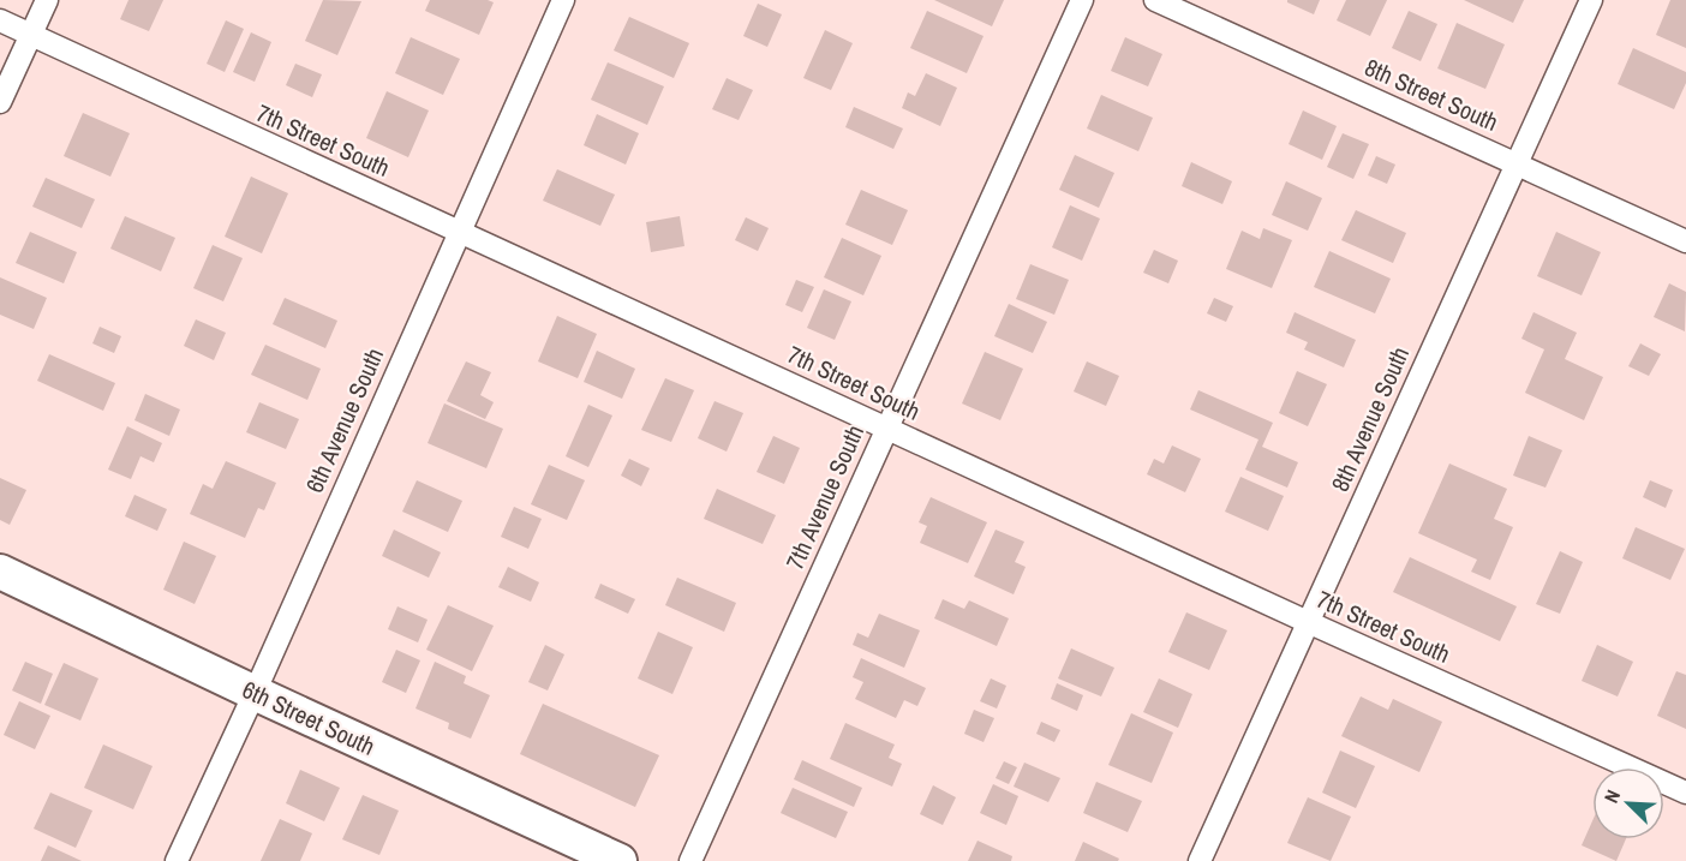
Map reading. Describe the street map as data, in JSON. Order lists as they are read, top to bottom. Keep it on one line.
{"streets":{"main road":["6th Street South"],"street":["8th Street South","7th Street South","8th Avenue South","6th Avenue South","7th Avenue South"]},"crossings":[["8th Street South","8th Avenue South"],["7th Street South","8th Avenue South"],["7th Street South","6th Avenue South"],["7th Street South","7th Avenue South"],["6th Avenue South","6th Street South"]],"north":"top left"}
